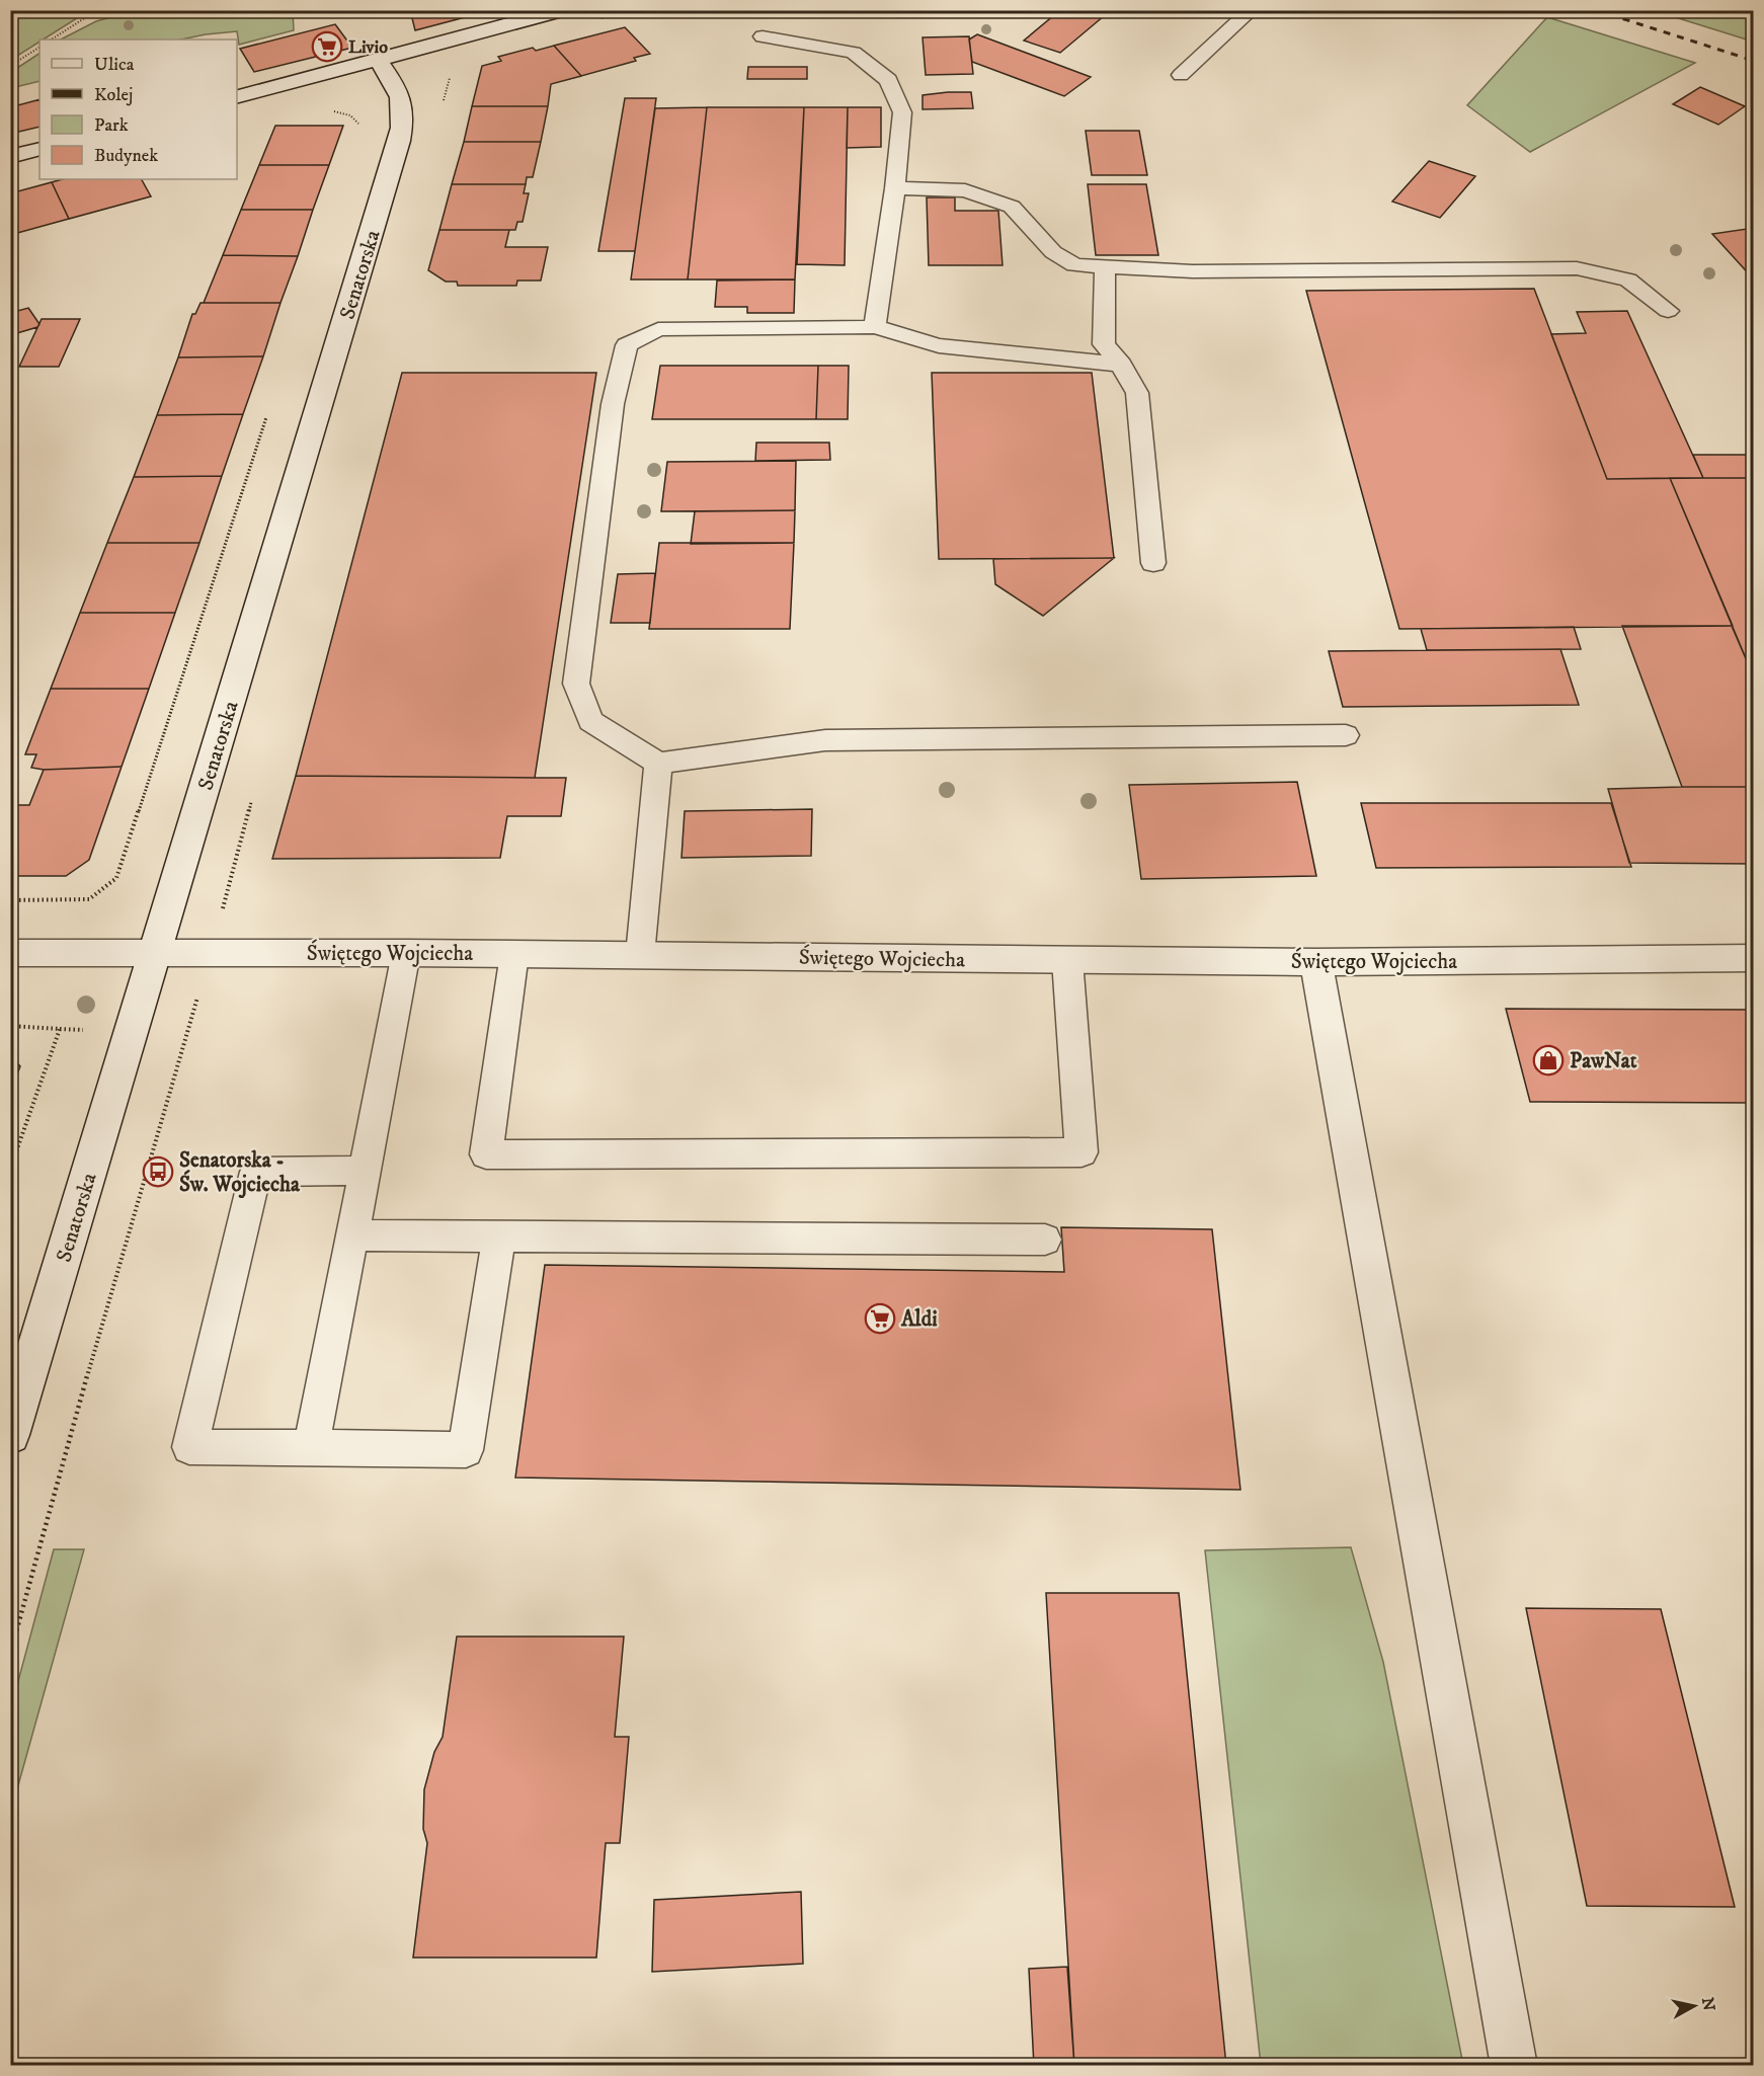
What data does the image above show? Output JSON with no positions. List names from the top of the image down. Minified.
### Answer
{"streets":{"street":["Senatorska","Świętego Wojciecha"]},"crossings":[["Senatorska","Świętego Wojciecha"]],"places":{"supermarket":["Livio","Aldi"],"shop":["PawNat"],"bus stop":["Senatorska - Św. Wojciecha"]},"legend":["Ulica","Kolej","Park","Budynek"],"north":"right"}
